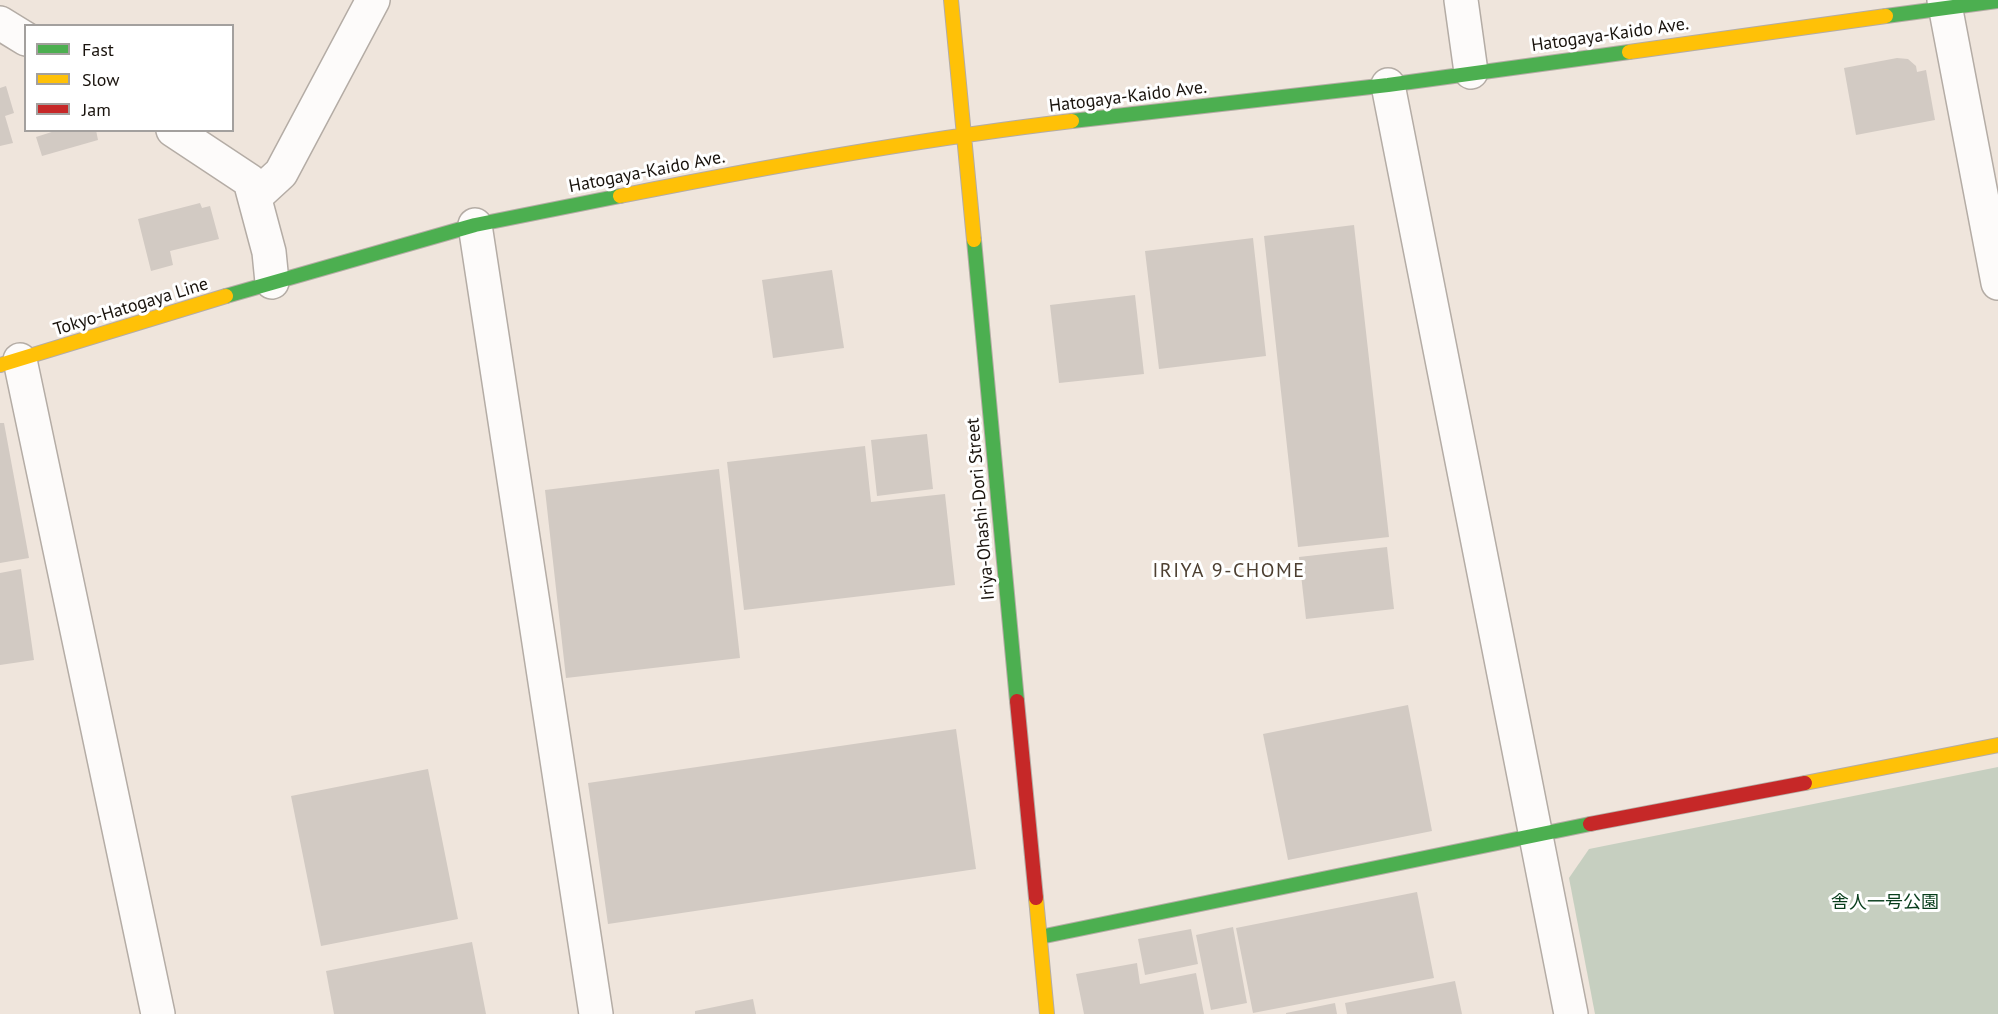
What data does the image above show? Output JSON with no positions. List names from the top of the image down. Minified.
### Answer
{"streets":{"main road":["Hatogaya-Kaido Ave.","Tokyo-Hatogaya Line","Iriya-Ohashi-Dori Street"]},"crossings":[["Hatogaya-Kaido Ave.","Tokyo-Hatogaya Line"],["Hatogaya-Kaido Ave.","Iriya-Ohashi-Dori Street"]],"districts":["IRIYA 9-CHOME"],"parks":["舎人一号公園"],"legend":["Fast","Slow","Jam"]}
